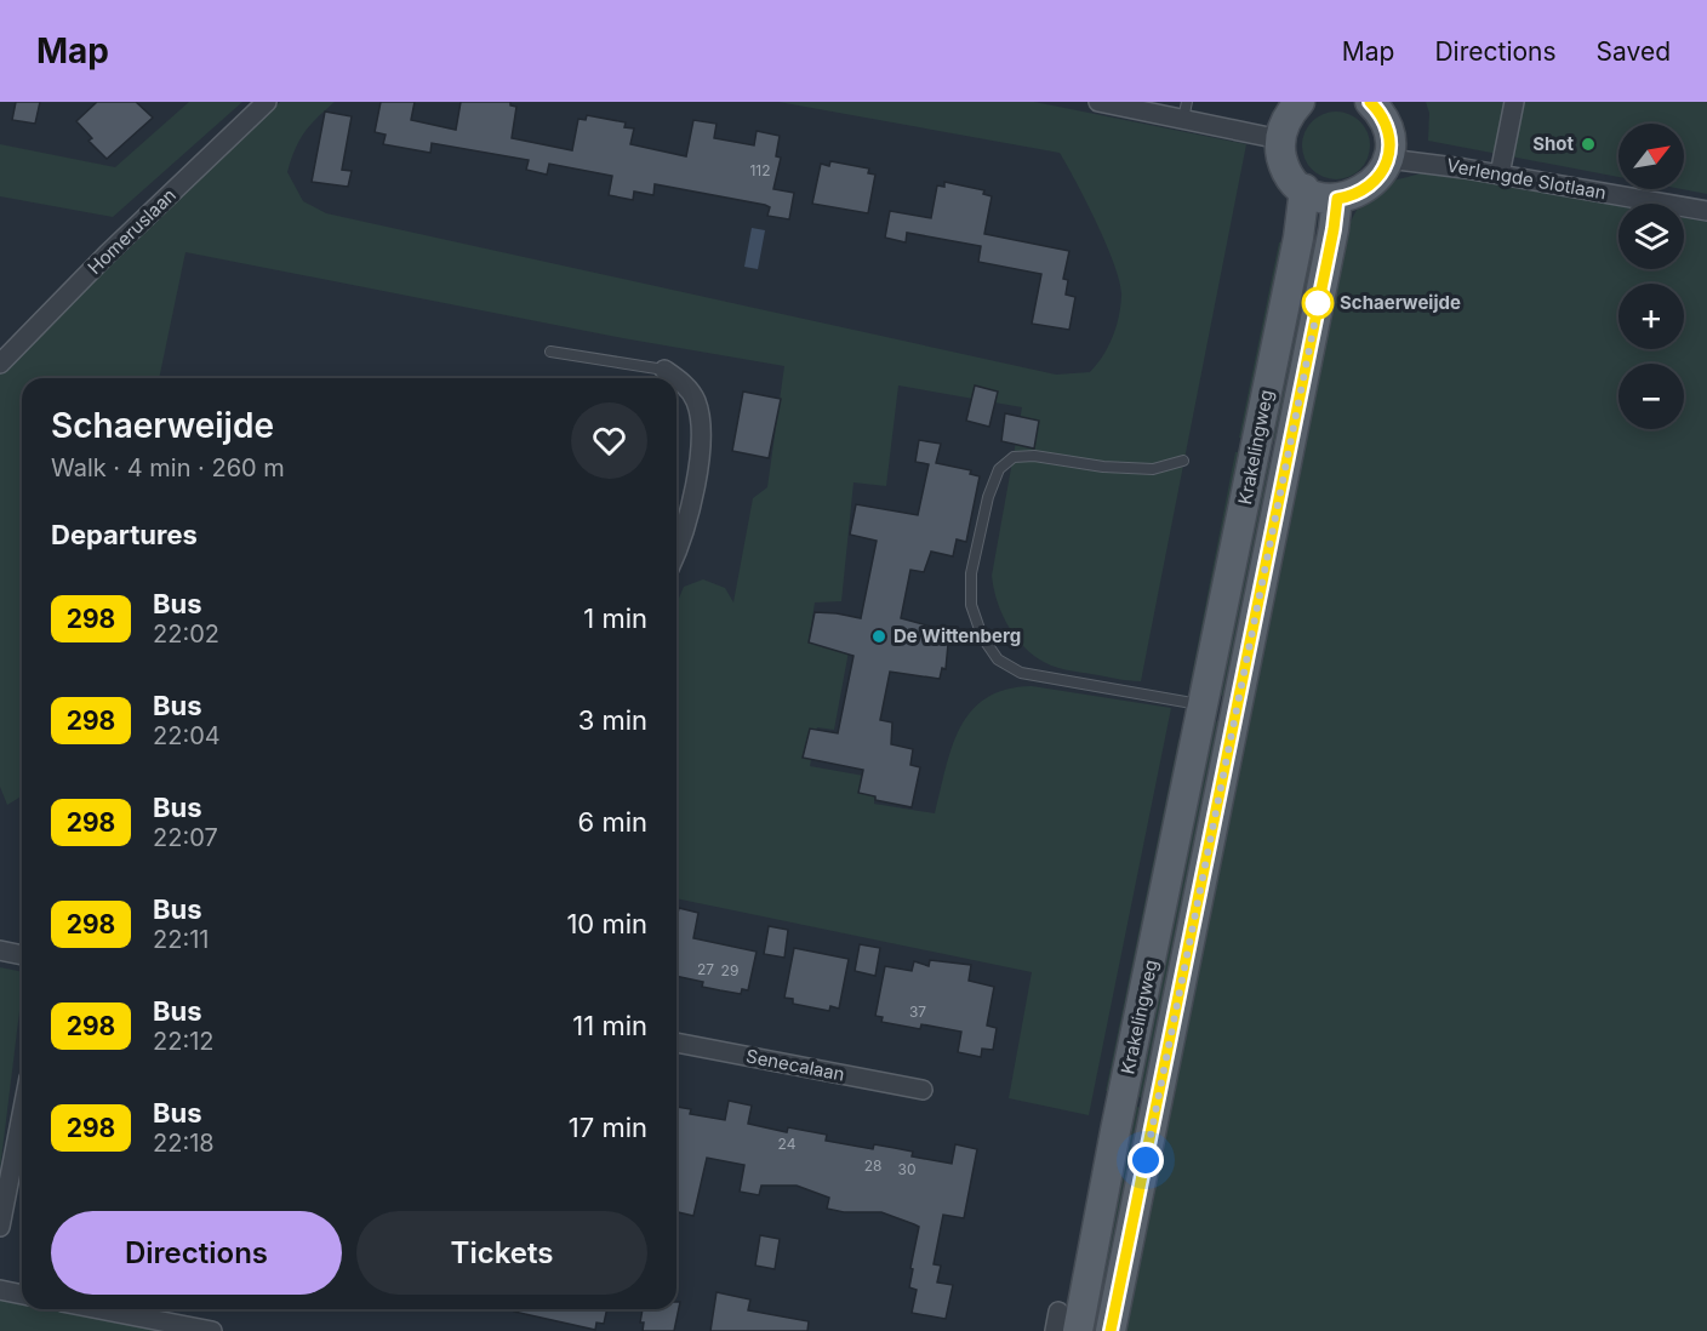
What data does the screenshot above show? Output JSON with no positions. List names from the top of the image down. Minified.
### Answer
{"streets":{"main road":["Krakelingweg"],"street":["Verlengde Slotlaan","Homeruslaan","Senecalaan"]},"places":["Shot","Schaerweijde","De Wittenberg"],"lines":["bus line 298"],"house_numbers":["112","27","29","37","24","28","30"],"north":"top right","page":{"header":"Map","nav":["Map","Directions","Saved"],"map_buttons":["+","−"],"heading":[["Schaerweijde","Walk · 4 min · 260 m"],"Departures"],"list":[{"mark":"298","name":"Bus","note":"22:02","value":"1 min"},{"mark":"298","name":"Bus","note":"22:04","value":"3 min"},{"mark":"298","name":"Bus","note":"22:07","value":"6 min"},{"mark":"298","name":"Bus","note":"22:11","value":"10 min"},{"mark":"298","name":"Bus","note":"22:12","value":"11 min"},{"mark":"298","name":"Bus","note":"22:18","value":"17 min"}],"buttons":["Directions","Tickets"]}}
